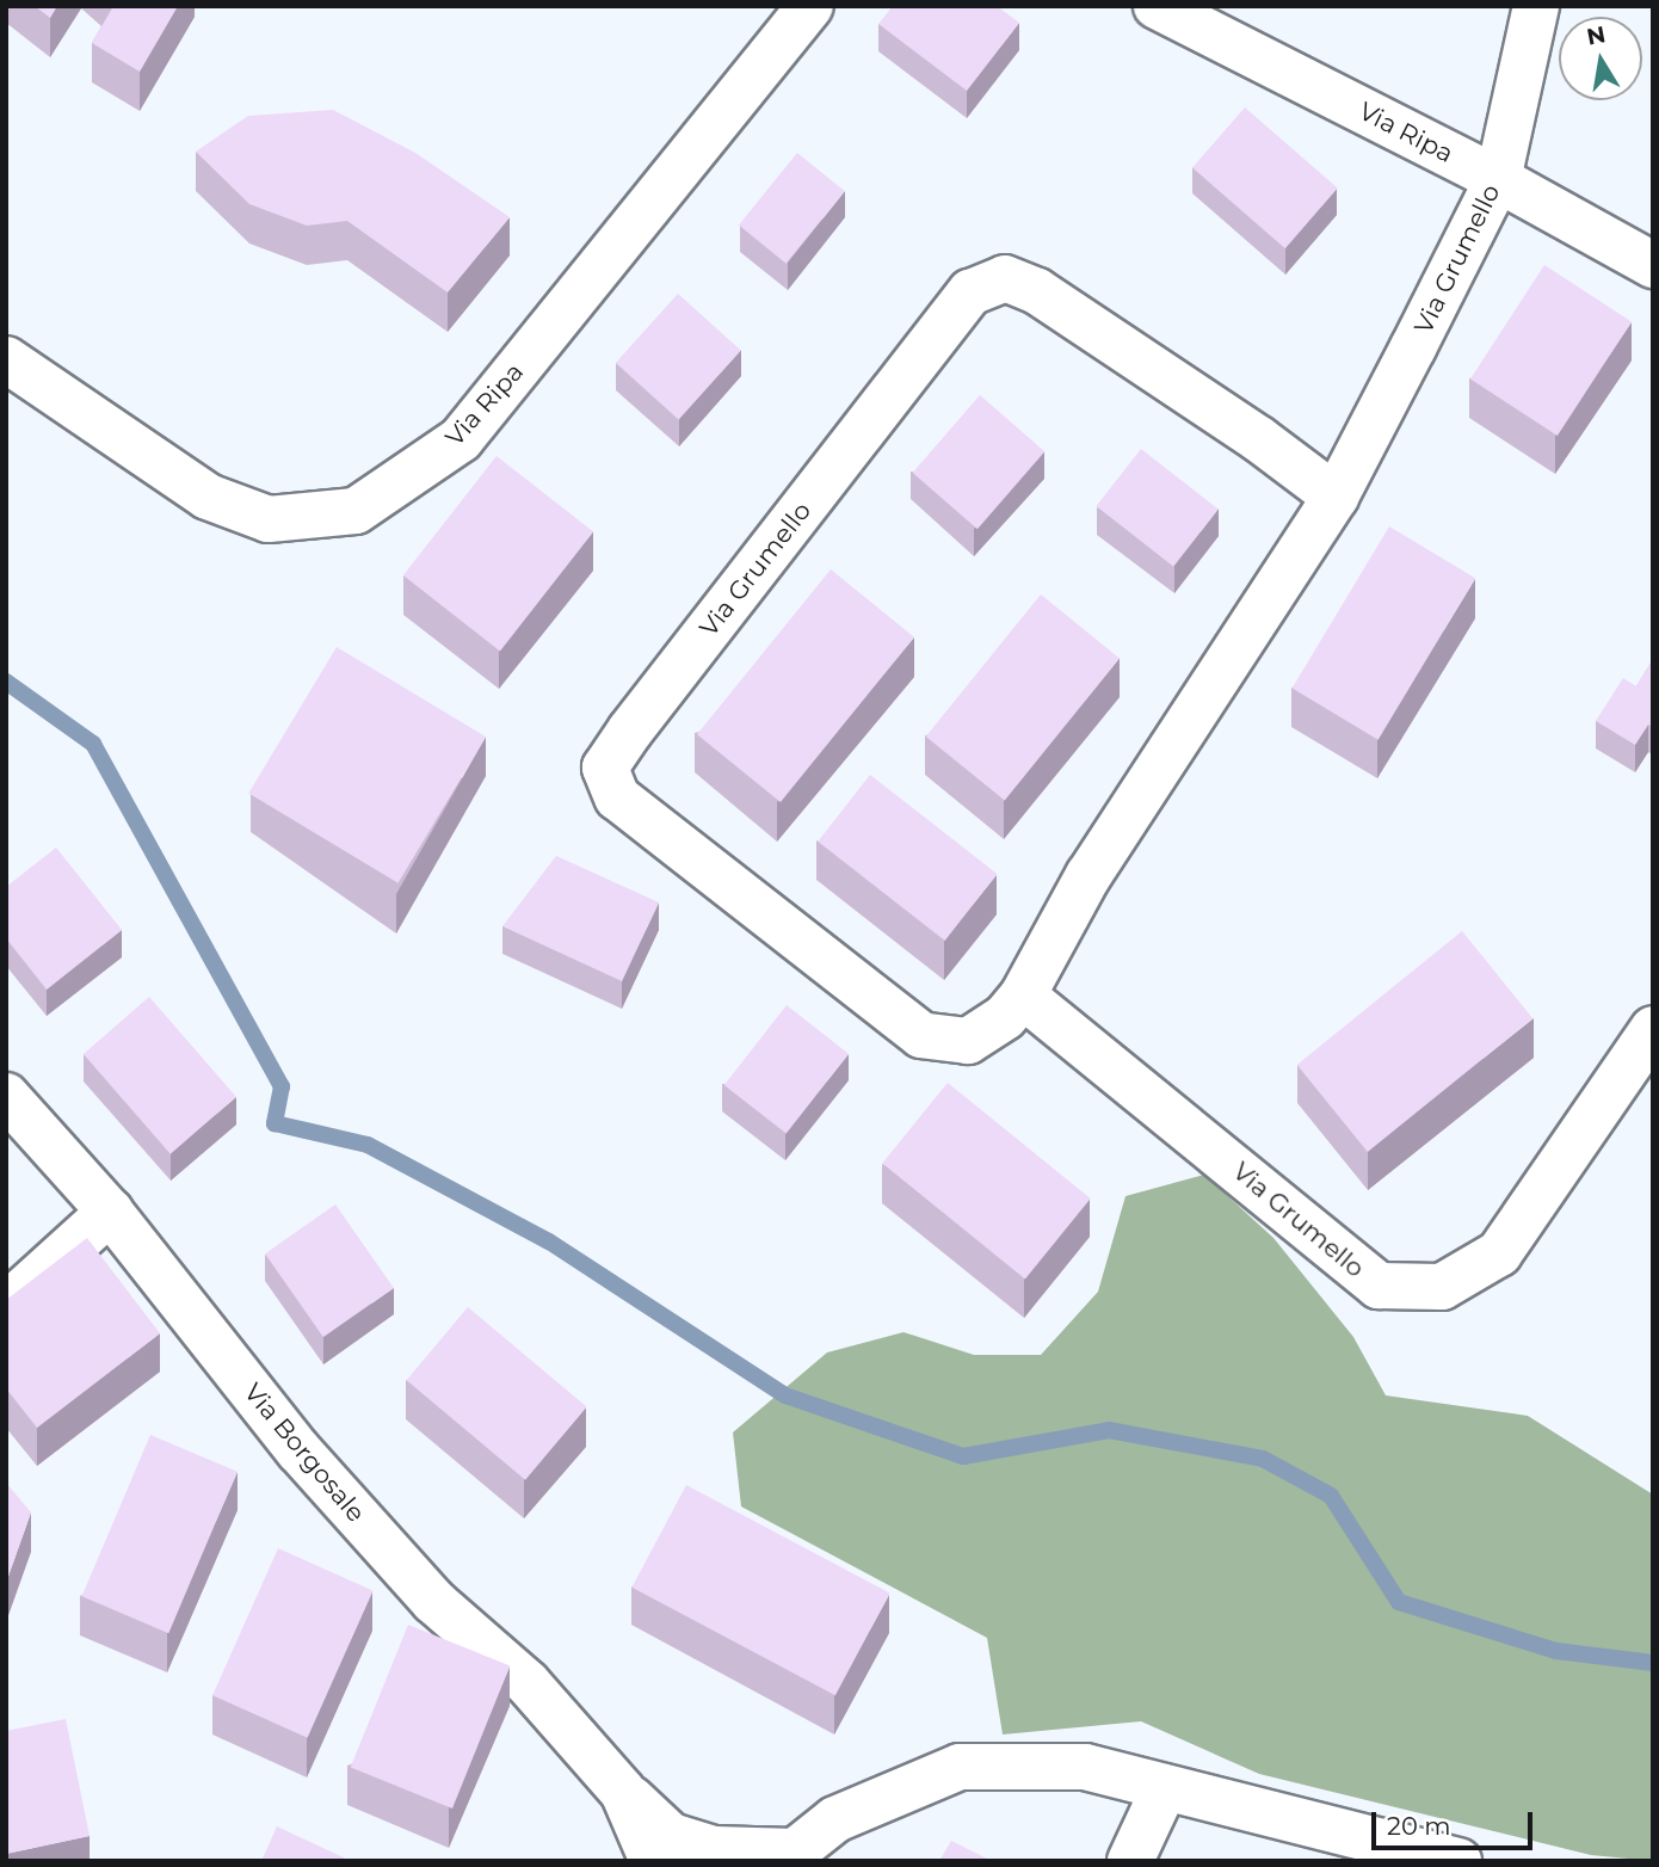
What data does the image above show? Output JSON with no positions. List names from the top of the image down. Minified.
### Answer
{"streets":{"street":["Via Ripa","Via Grumello","Via Borgosale"]},"crossings":[["Via Ripa","Via Grumello"]],"scale_bar":"20 m","north":"top"}
